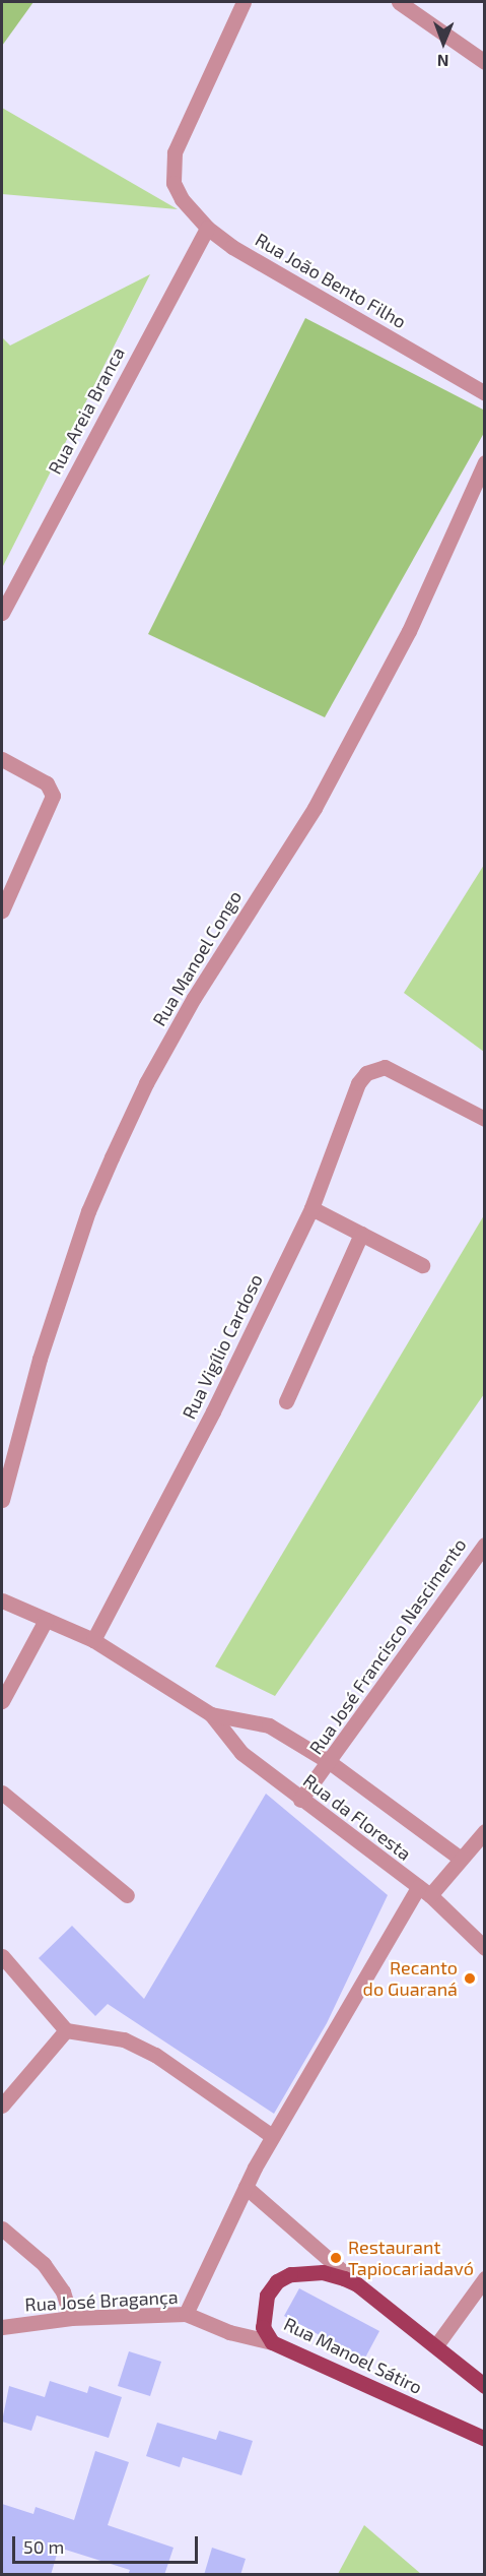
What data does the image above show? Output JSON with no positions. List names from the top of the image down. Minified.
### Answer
{"streets":{"main road":["Rua Manoel Sátiro"],"street":["Rua João Bento Filho","Rua Areia Branca","Rua Manoel Congo","Rua Vigílio Cardoso","Rua José Francisco Nascimento","Rua da Floresta","Rua José Bragança"]},"crossings":[["Rua João Bento Filho","Rua Areia Branca"],["Rua Vigílio Cardoso","Rua da Floresta"],["Rua José Francisco Nascimento","Rua da Floresta"],["Rua José Bragança","Rua Manoel Sátiro"]],"places":["Recanto do Guaraná","Restaurant Tapiocariadavó"],"scale_bar":"50 m","north":"bottom"}
